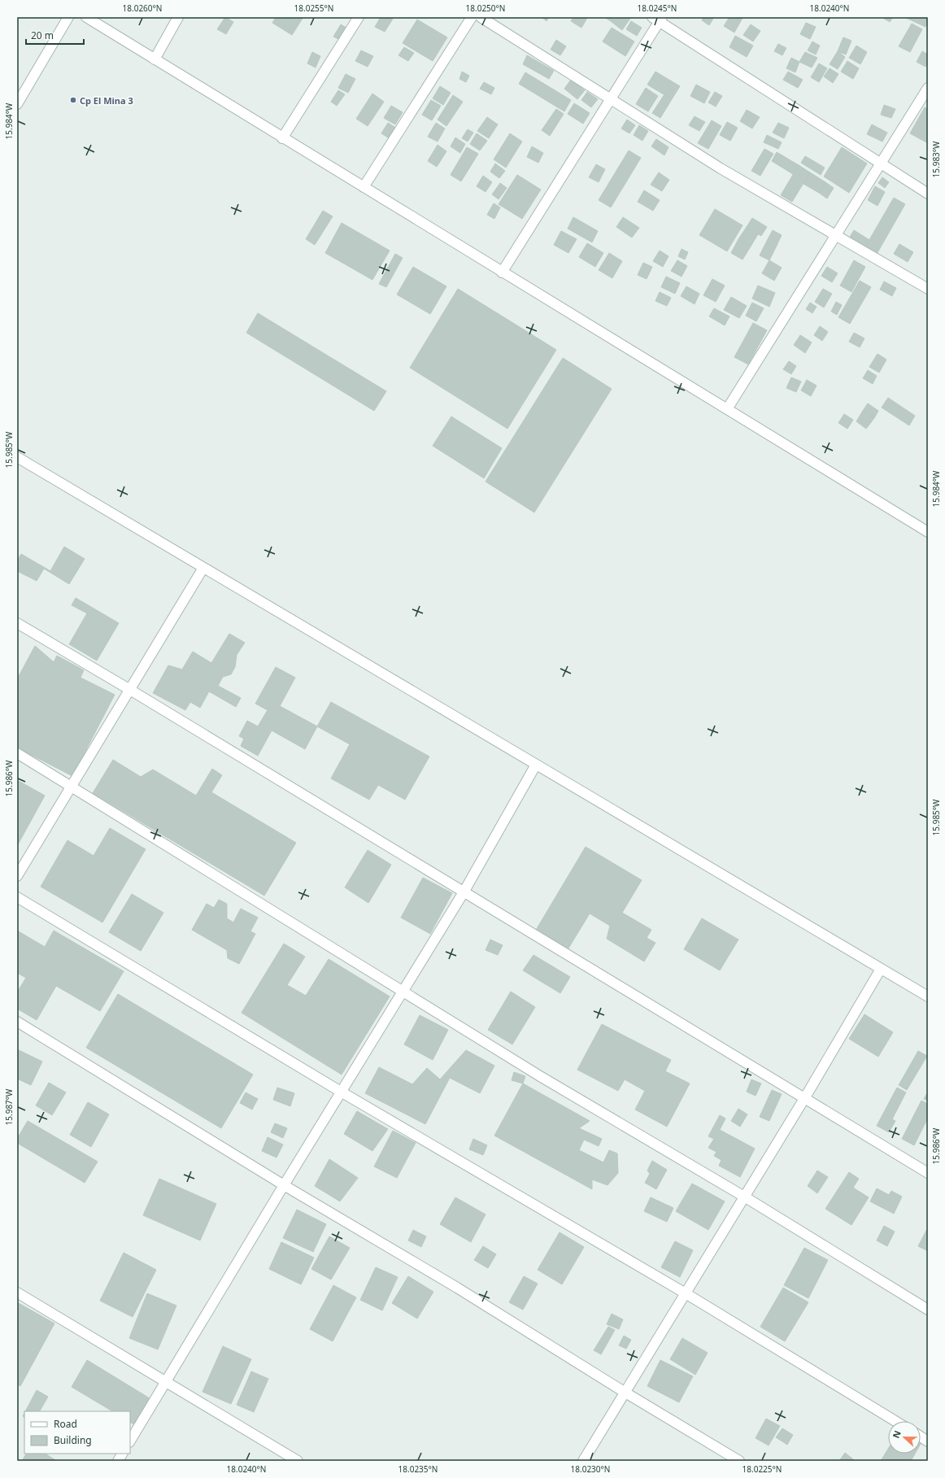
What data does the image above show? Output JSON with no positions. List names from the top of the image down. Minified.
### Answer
{"places":["Cp El Mina 3"],"legend":["Road","Building"],"scale_bar":"20 m","north":"left","coordinates":["18.0260°N","18.0255°N","18.0250°N","18.0245°N","18.0240°N","15.984°W","15.983°W","15.985°W","15.986°W","15.987°W","18.0235°N","18.0230°N","18.0225°N"]}
